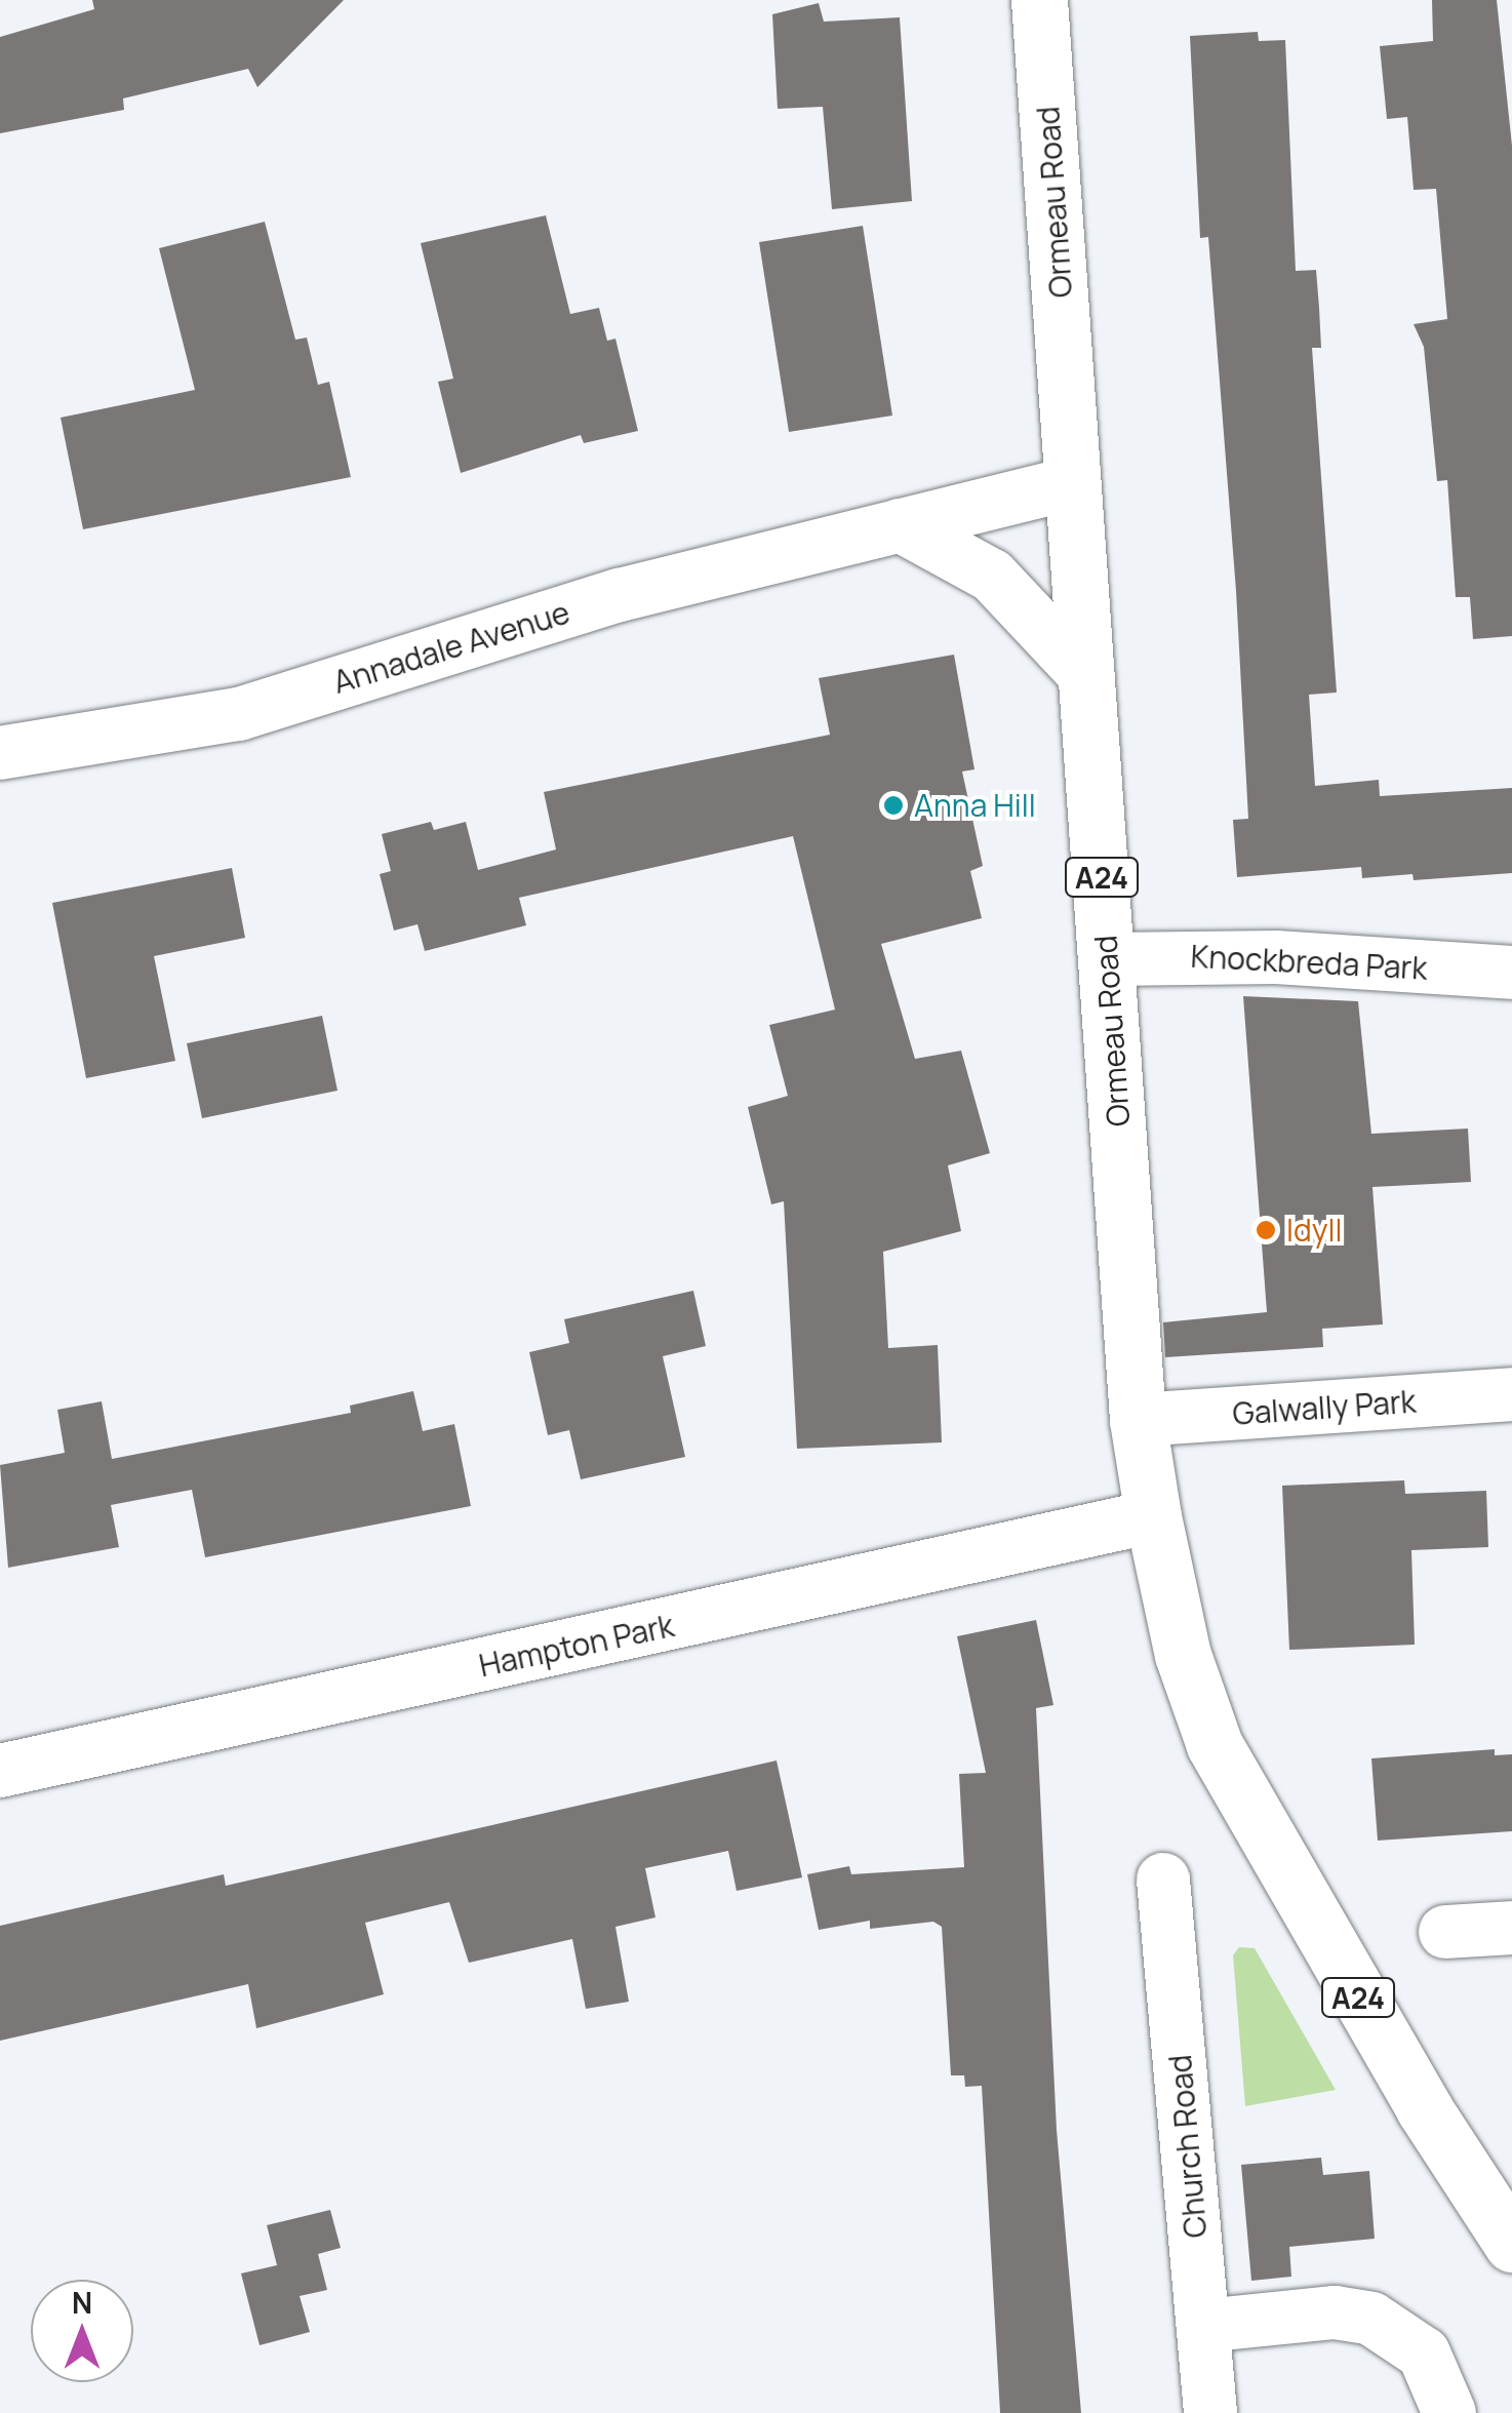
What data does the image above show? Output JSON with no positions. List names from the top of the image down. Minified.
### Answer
{"streets":{"main road":["Ormeau Road","A24"],"street":["Annadale Avenue","Knockbreda Park","Galwally Park","Hampton Park","Church Road"]},"crossings":[["Ormeau Road","Annadale Avenue"],["Ormeau Road","Knockbreda Park"],["Ormeau Road","Galwally Park"],["Ormeau Road","Hampton Park"]],"places":["Anna Hill","Idyll"],"north":"top"}
